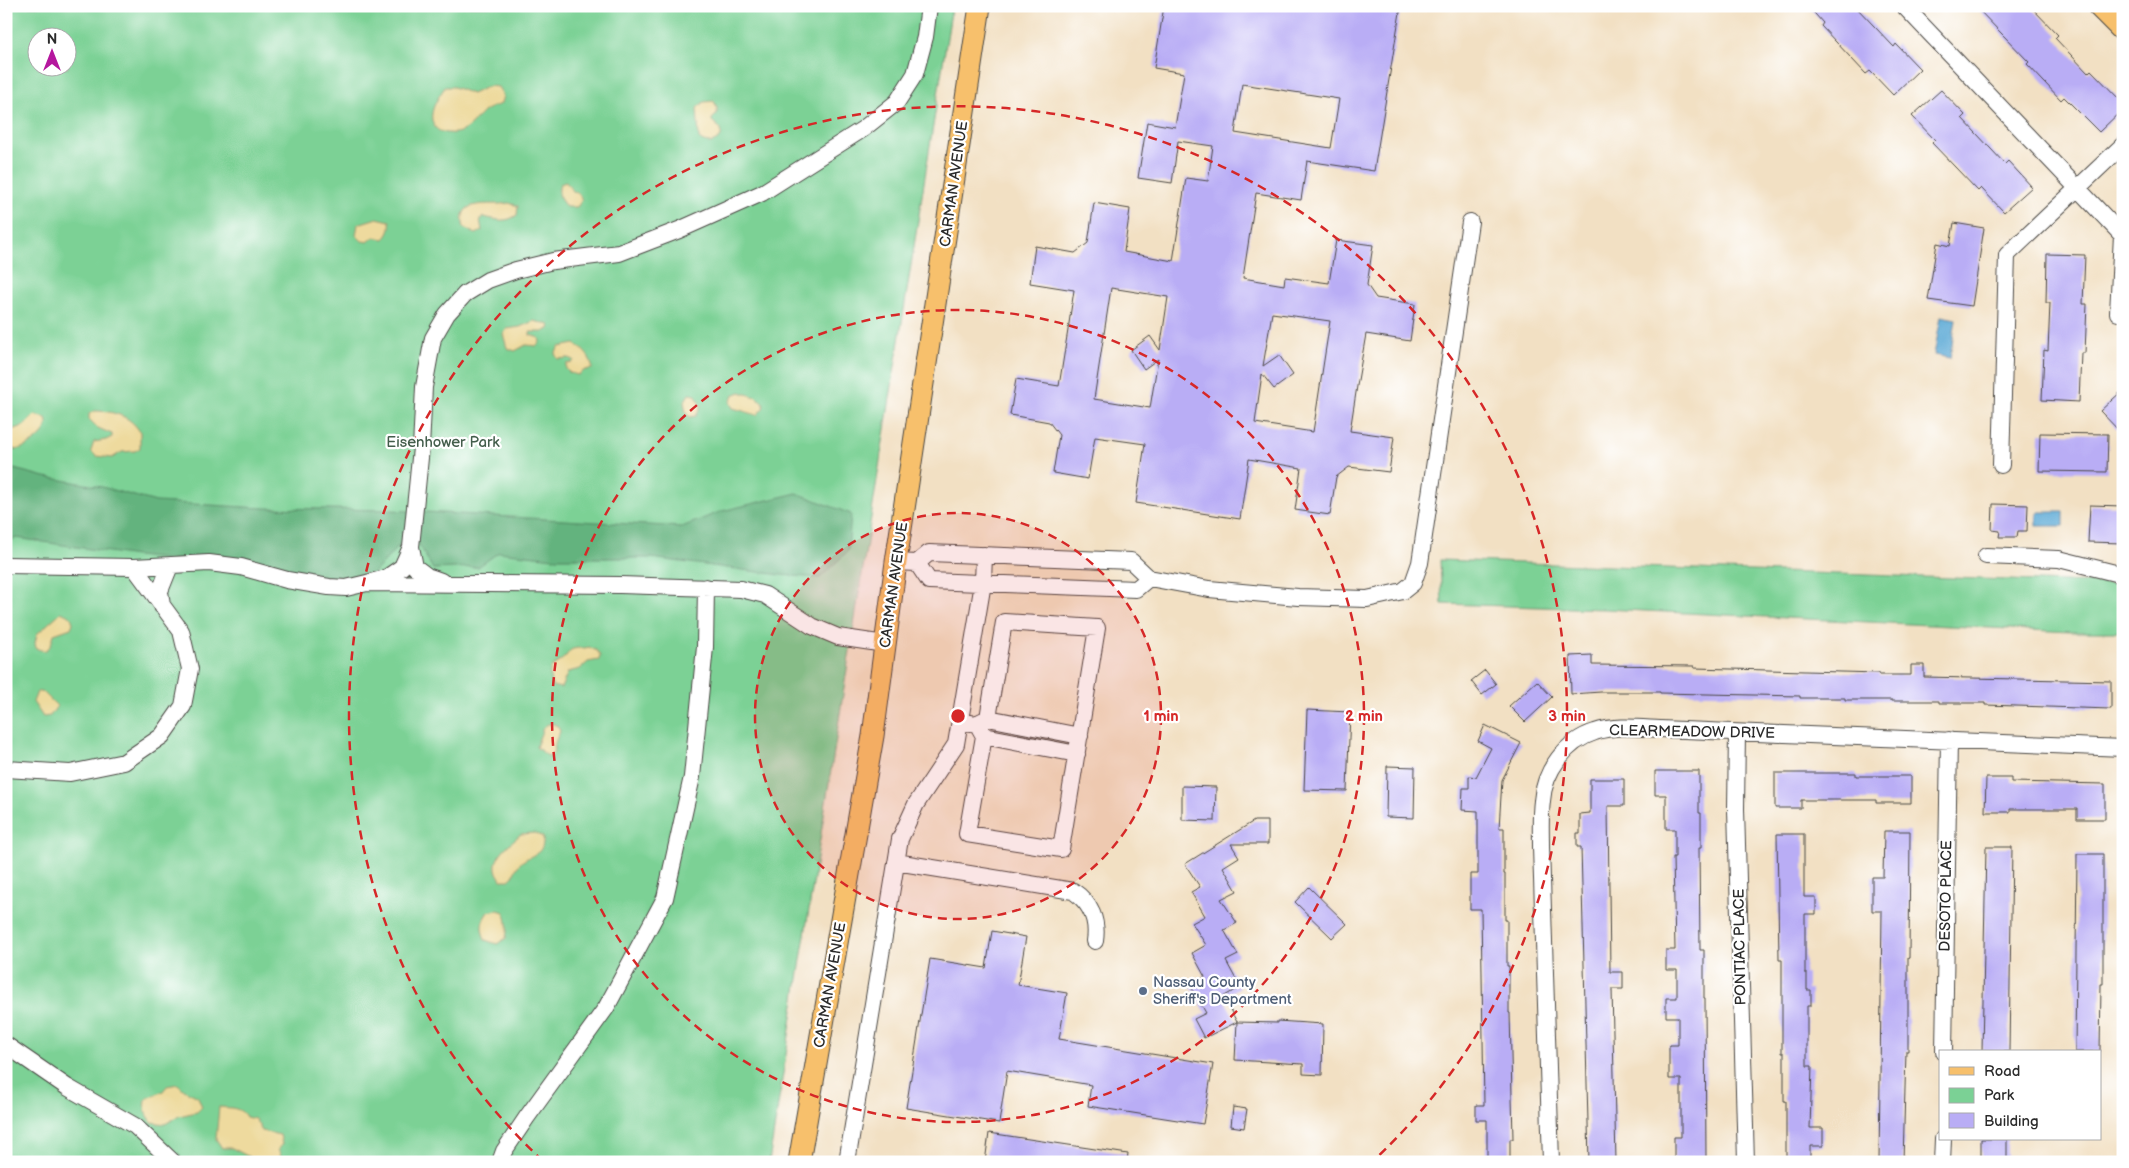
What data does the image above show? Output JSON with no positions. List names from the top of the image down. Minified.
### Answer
{"streets":{"main road":["CARMAN AVENUE"],"street":["CLEARMEADOW DRIVE","DESOTO PLACE","PONTIAC PLACE"]},"crossings":[["CLEARMEADOW DRIVE","DESOTO PLACE"],["CLEARMEADOW DRIVE","PONTIAC PLACE"]],"parks":["Eisenhower Park"],"places":["Nassau County Sheriff's Department"],"legend":["Road","Park","Building"],"north":"top","rings":["1 min","2 min","3 min"]}
